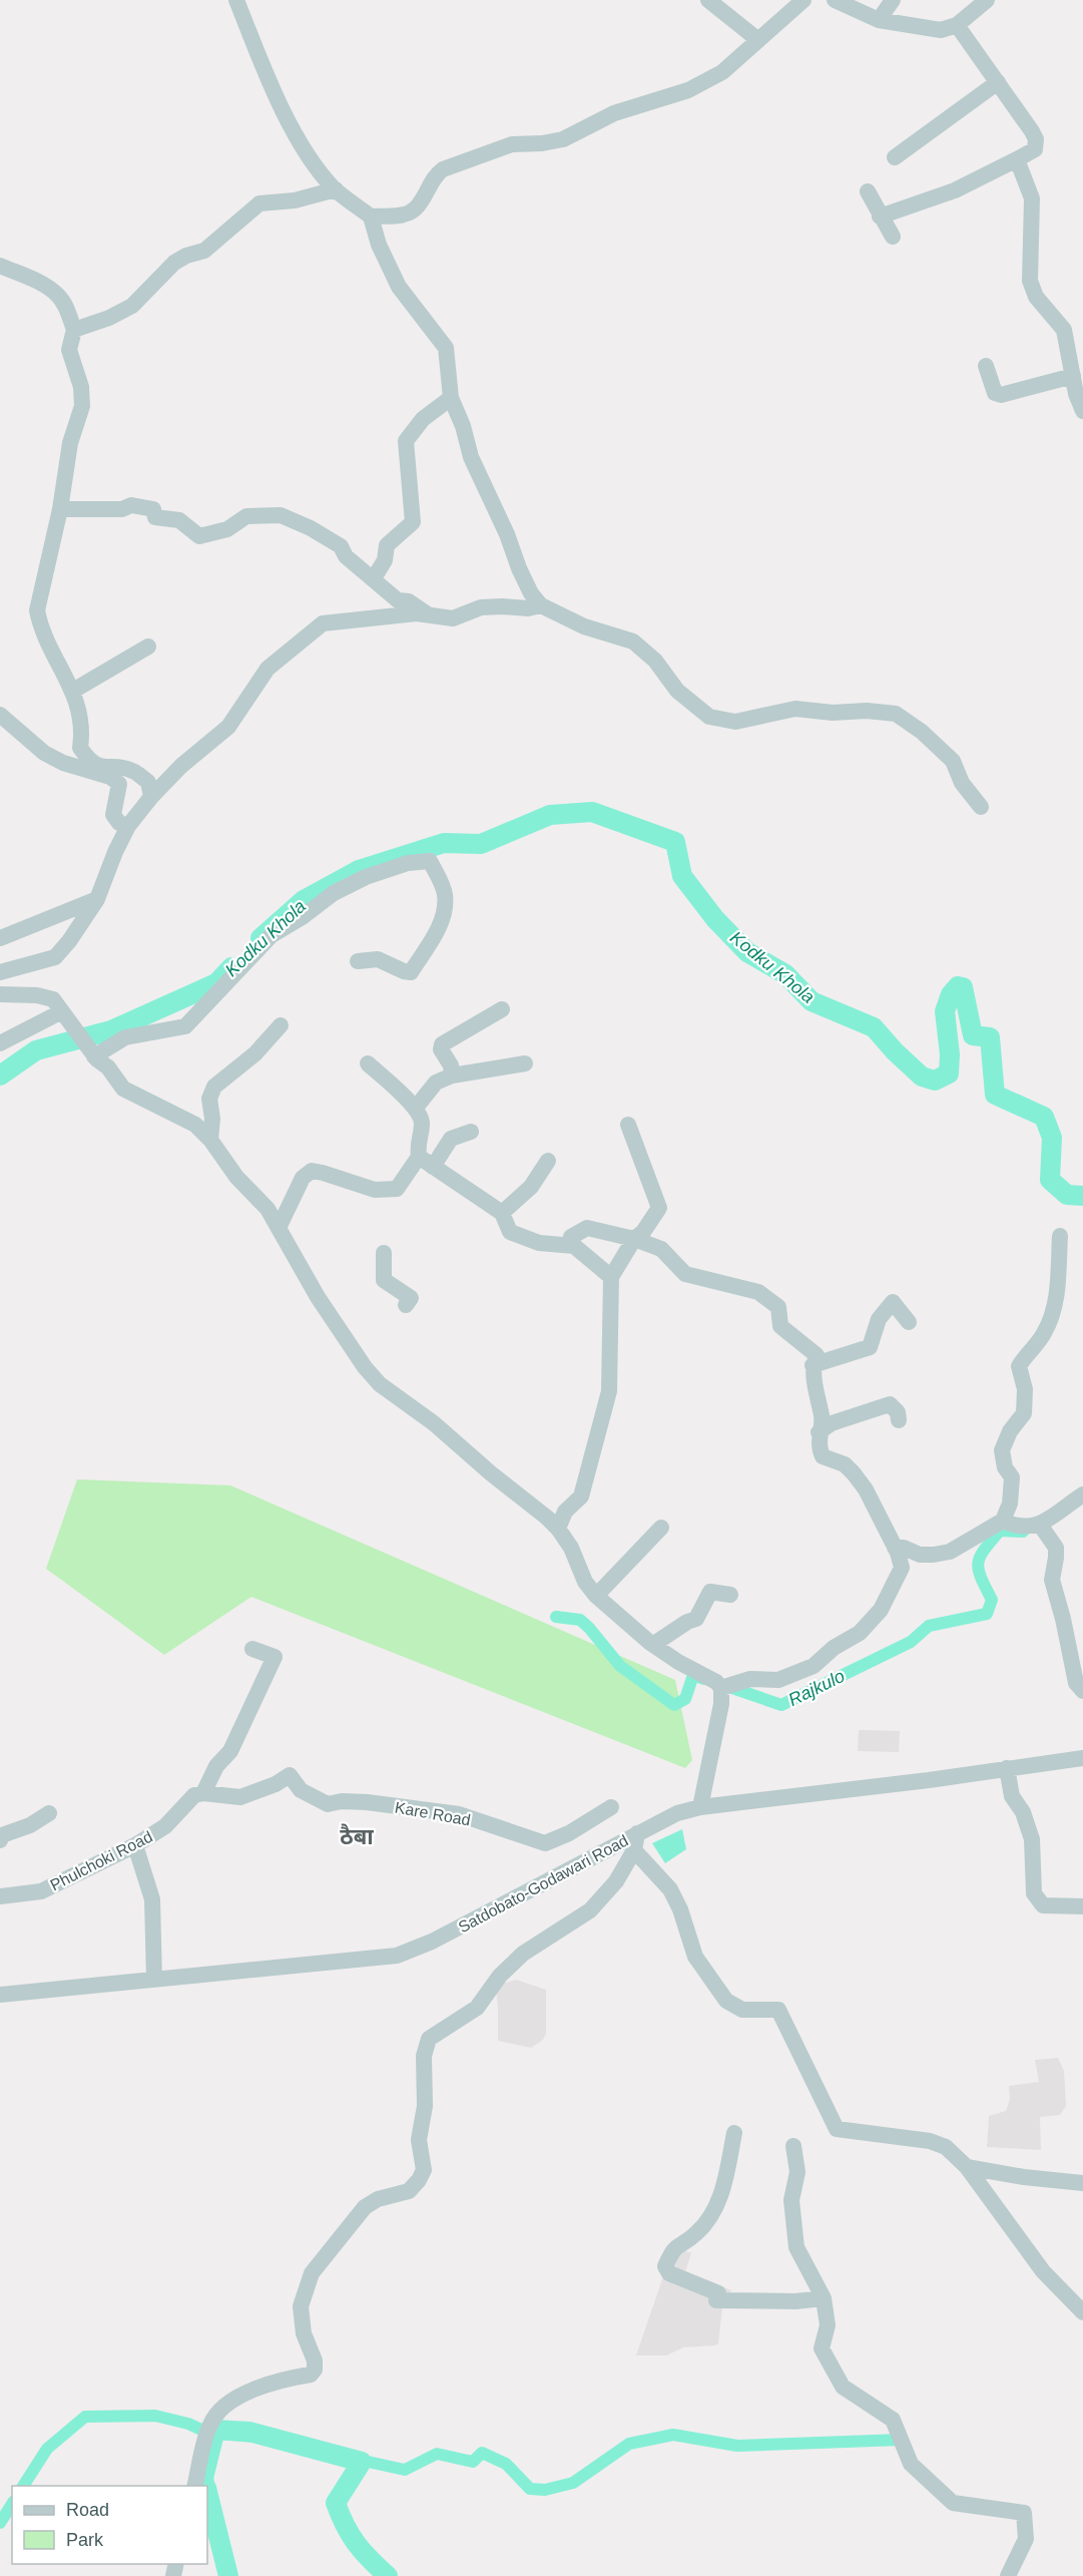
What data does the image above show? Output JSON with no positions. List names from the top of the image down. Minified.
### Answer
{"streets":{"street":["Kare Road","Phulchoki Road","Satdobato-Godawari Road"]},"crossings":[["Kare Road","Phulchoki Road"]],"districts":["ठैबा"],"water":["Kodku Khola","Rajkulo"],"legend":["Road","Park"]}
